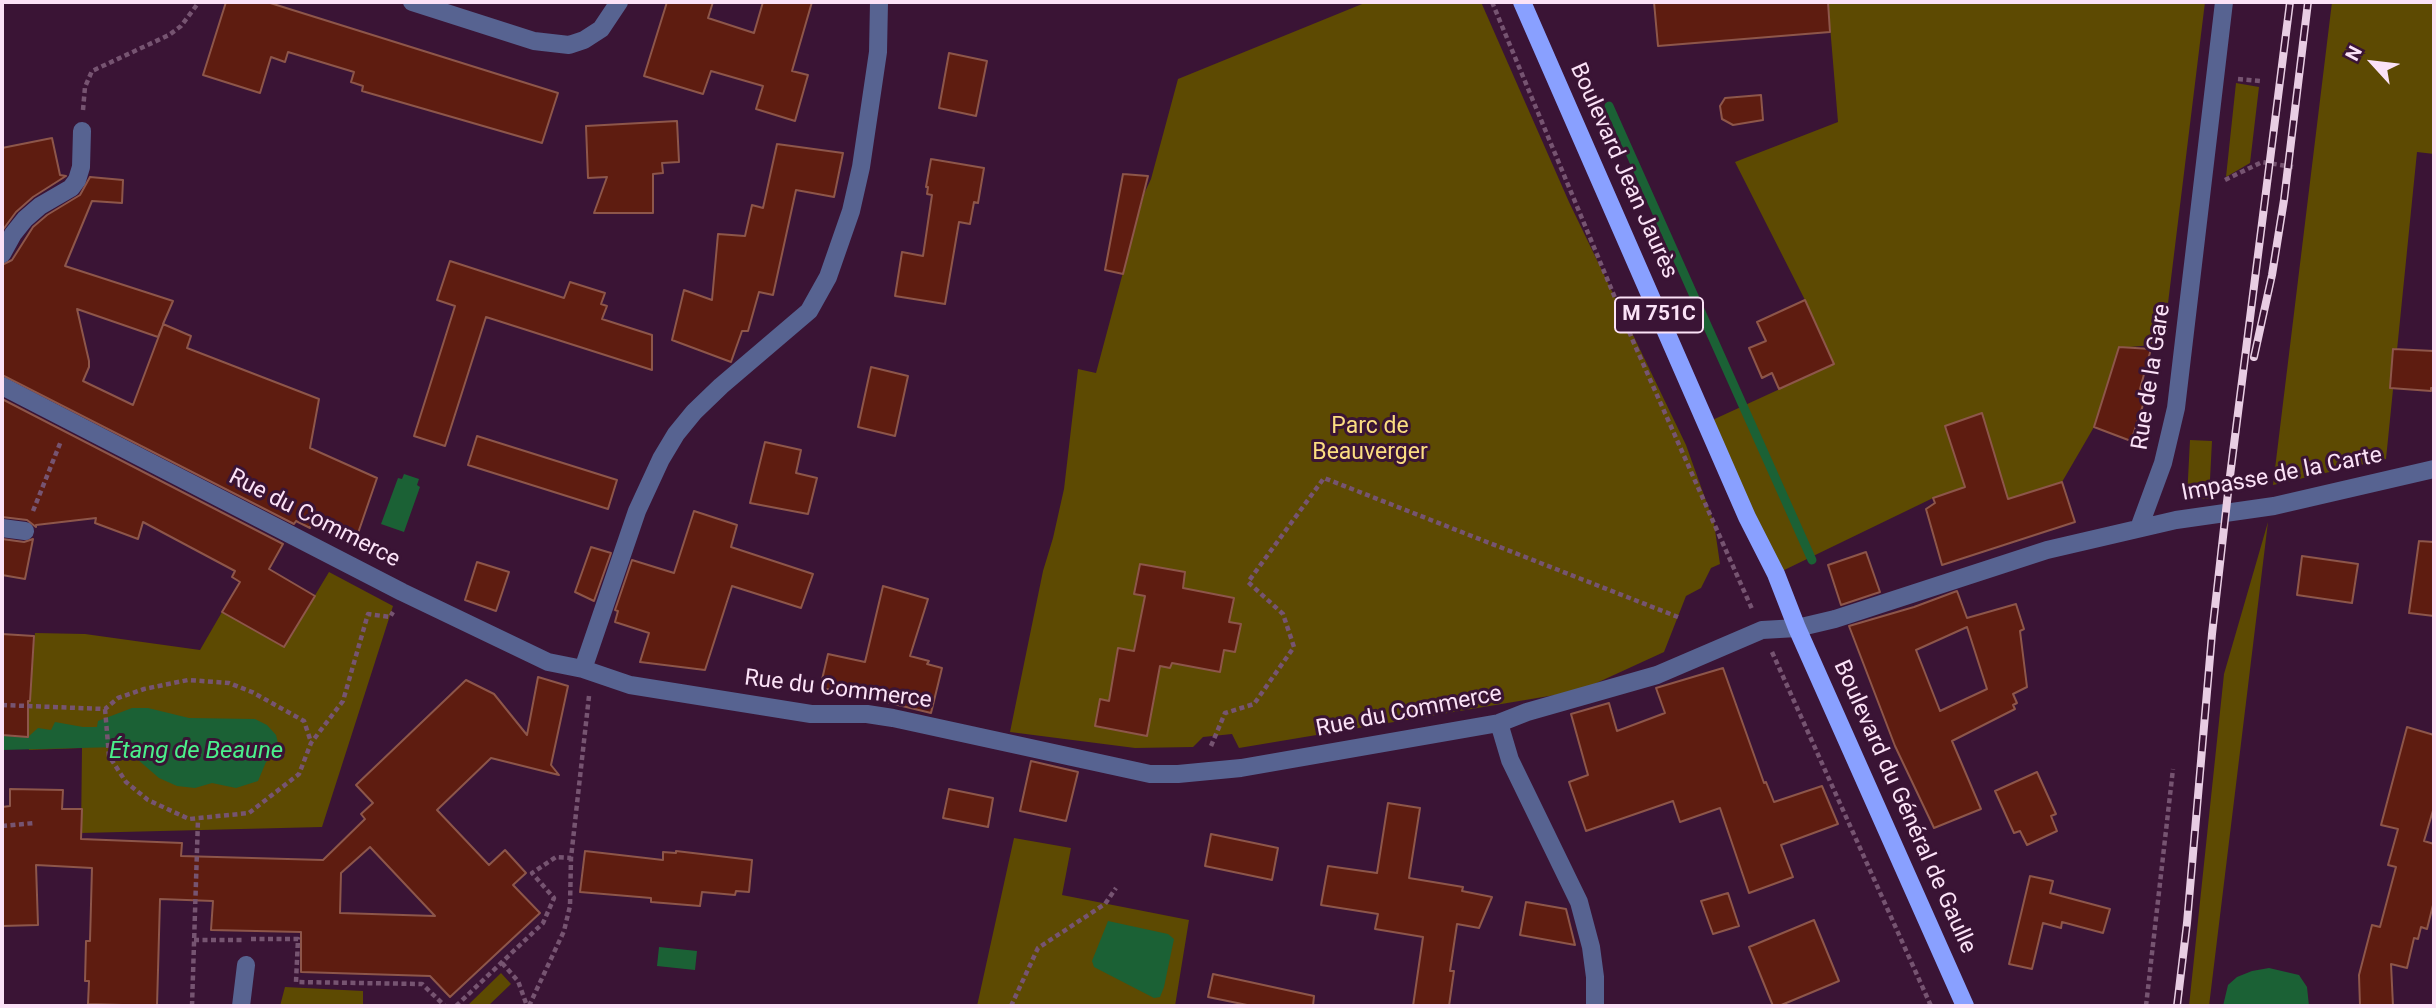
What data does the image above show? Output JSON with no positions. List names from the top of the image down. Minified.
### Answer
{"streets":{"main road":["Boulevard Jean Jaurès","M 751C","Boulevard du Général de Gaulle"],"street":["Rue de la Gare","Impasse de la Carte","Rue du Commerce"]},"crossings":[["Boulevard Jean Jaurès","Rue du Commerce"],["Boulevard Jean Jaurès","Boulevard du Général de Gaulle"],["M 751C","Rue du Commerce"],["Rue de la Gare","Impasse de la Carte"],["Rue du Commerce","Boulevard du Général de Gaulle"]],"water":["Étang de Beaune"],"parks":["Parc de Beauverger"],"north":"top left"}
